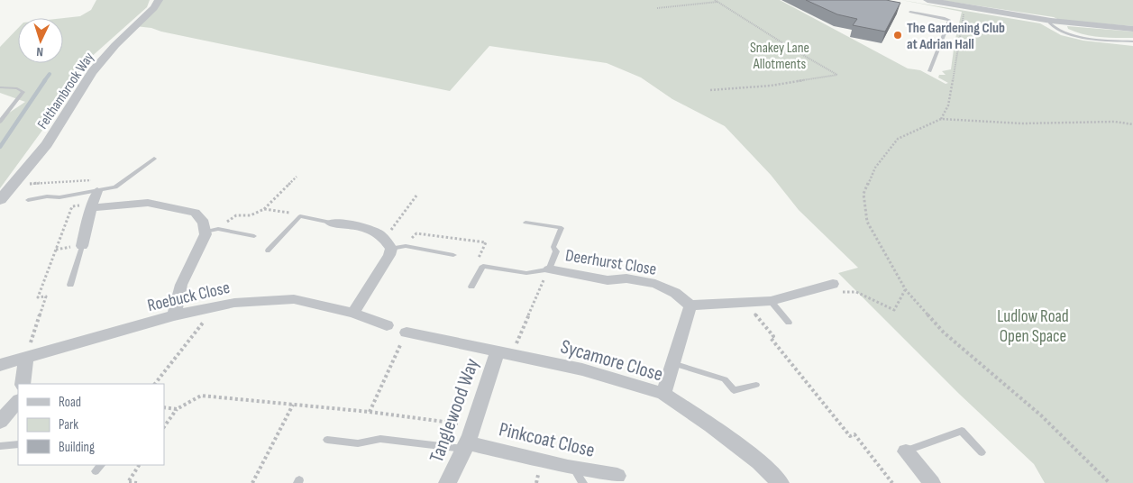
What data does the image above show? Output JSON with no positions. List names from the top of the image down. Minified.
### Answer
{"streets":{"street":["Felthambrook Way","Deerhurst Close","Roebuck Close","Sycamore Close","Tanglewood Way","Pinkcoat Close"]},"crossings":[["Sycamore Close","Tanglewood Way"],["Tanglewood Way","Pinkcoat Close"]],"parks":["Snakey Lane Allotments","Ludlow Road Open Space"],"places":["The Gardening Club at Adrian Hall"],"legend":["Road","Park","Building"],"north":"bottom"}
